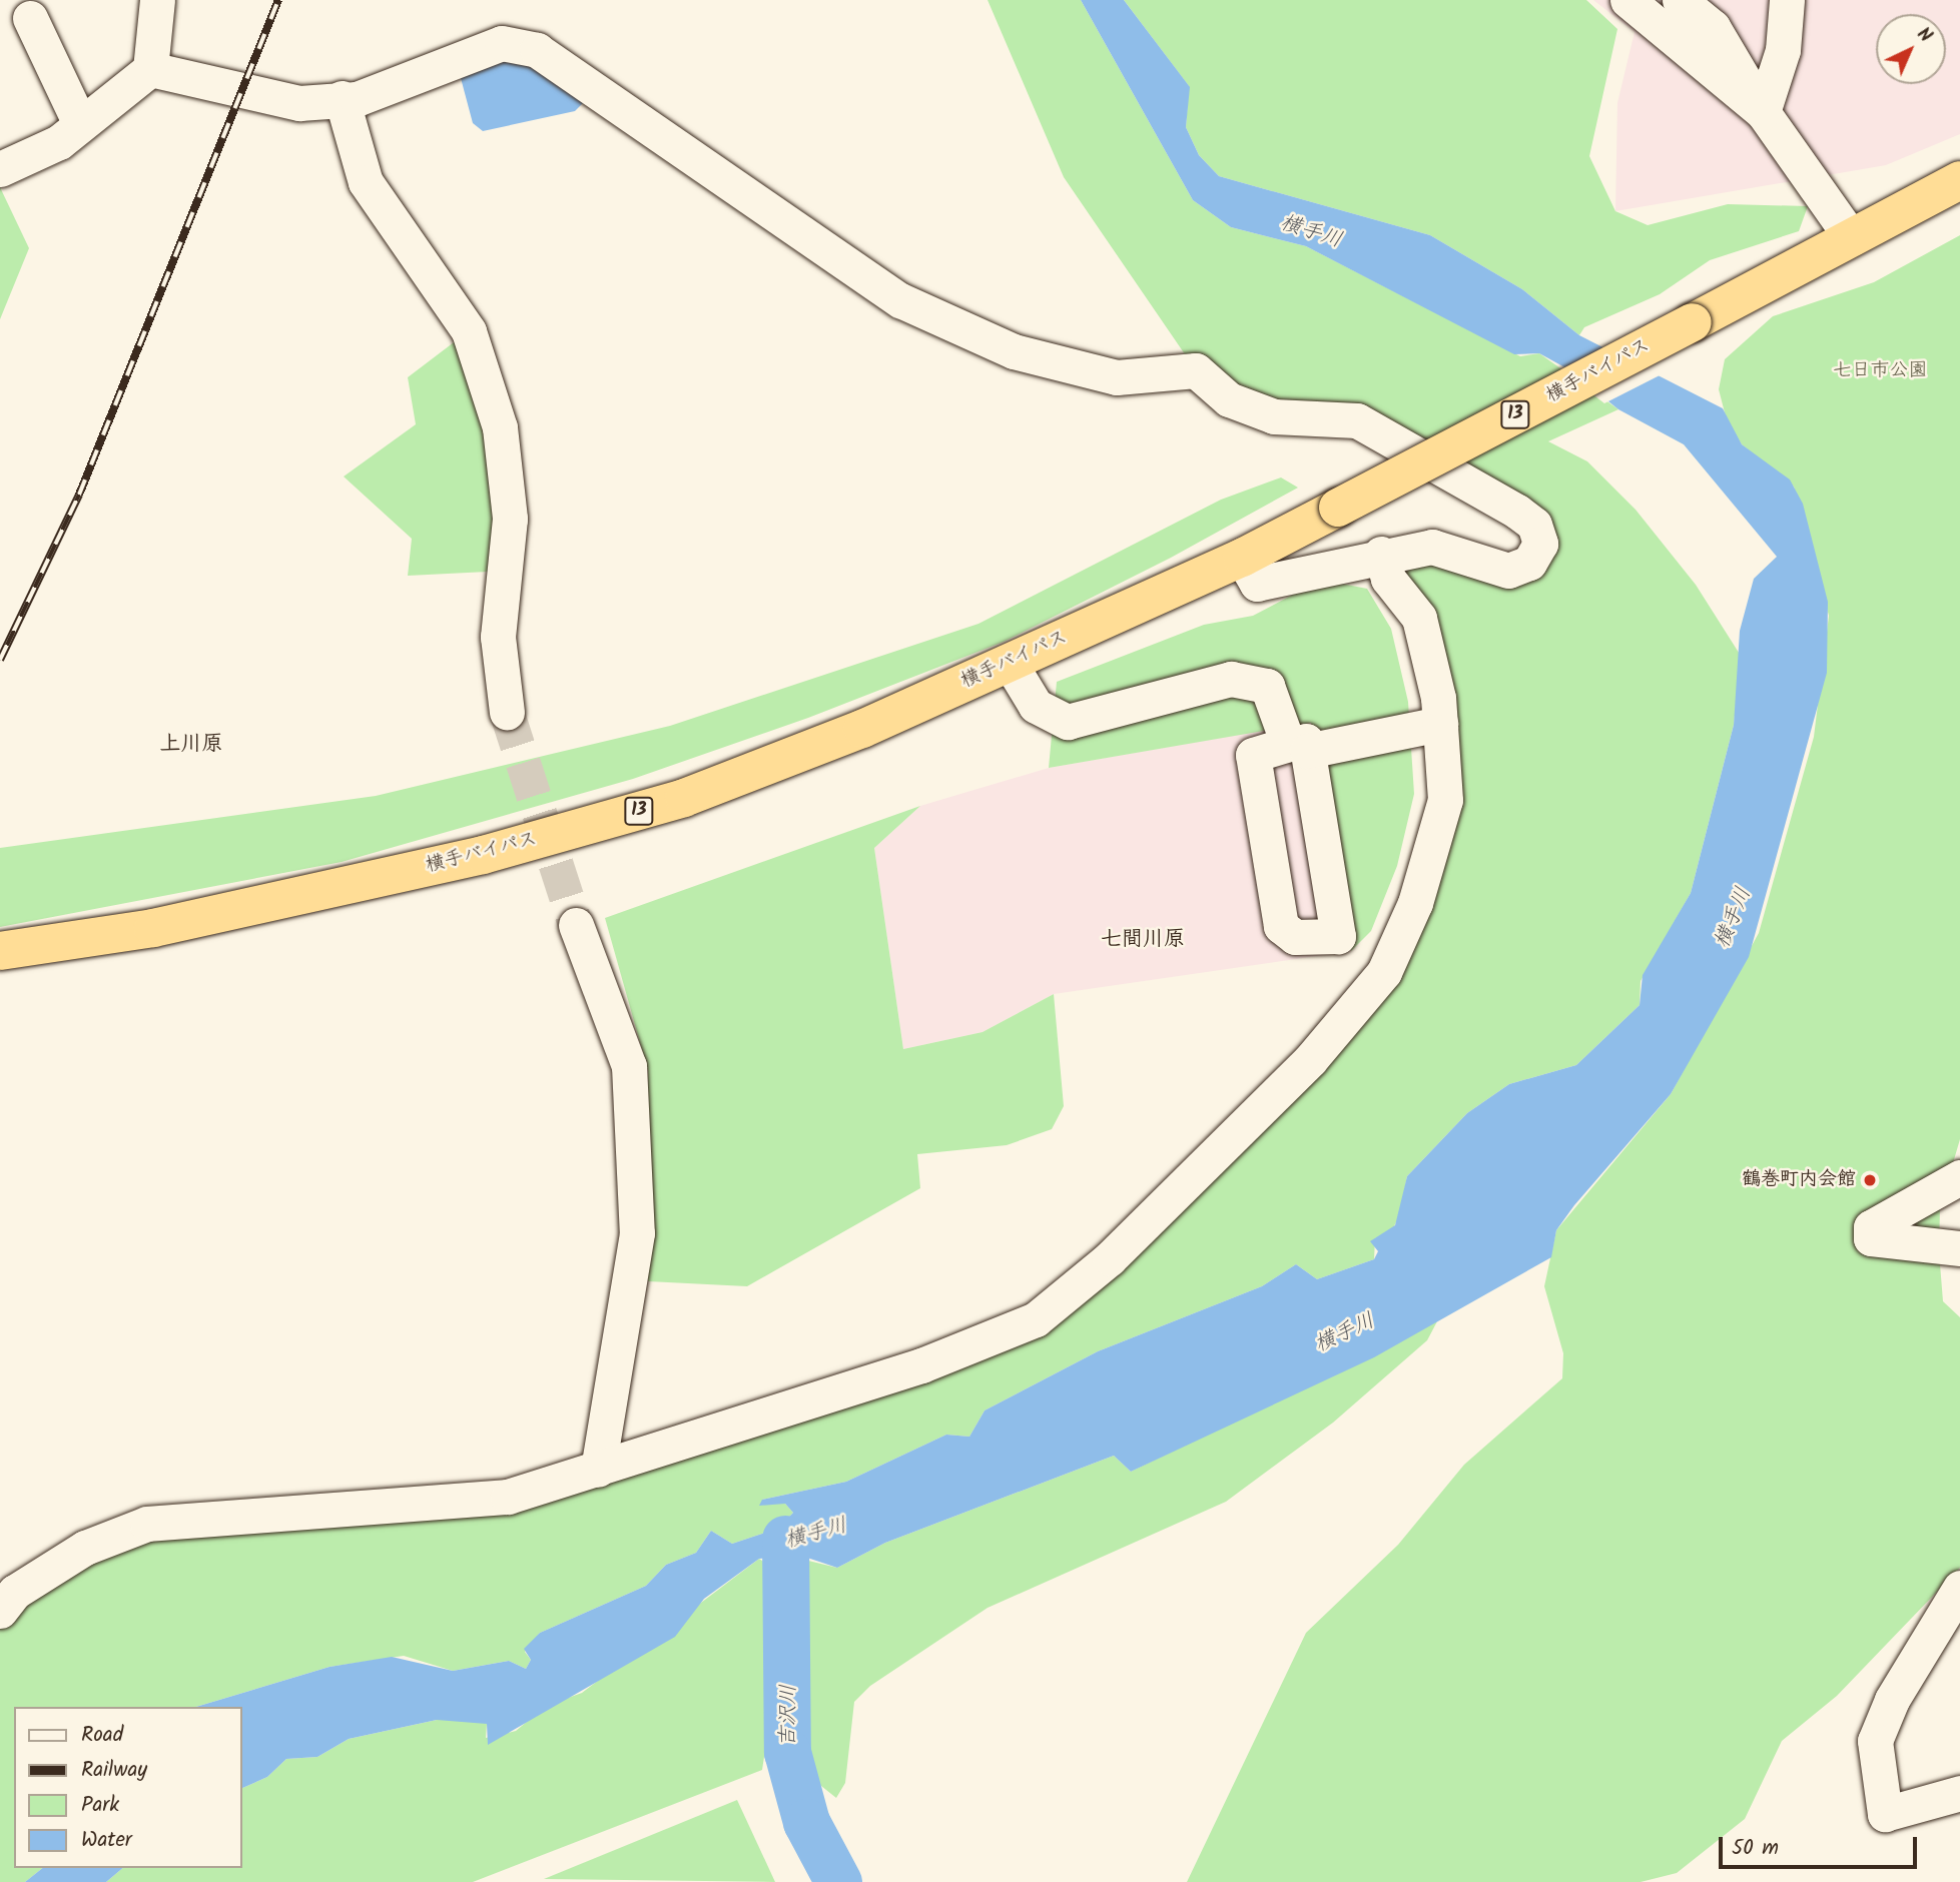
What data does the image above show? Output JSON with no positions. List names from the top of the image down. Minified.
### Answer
{"streets":{"highway":["横手バイパス","13"]},"districts":["上川原","七間川原"],"water":["横手川","吉沢川"],"parks":["七日市公園"],"places":["鶴巻町内会館"],"legend":["Road","Railway","Park","Water"],"scale_bar":"50 m","north":"top right"}
